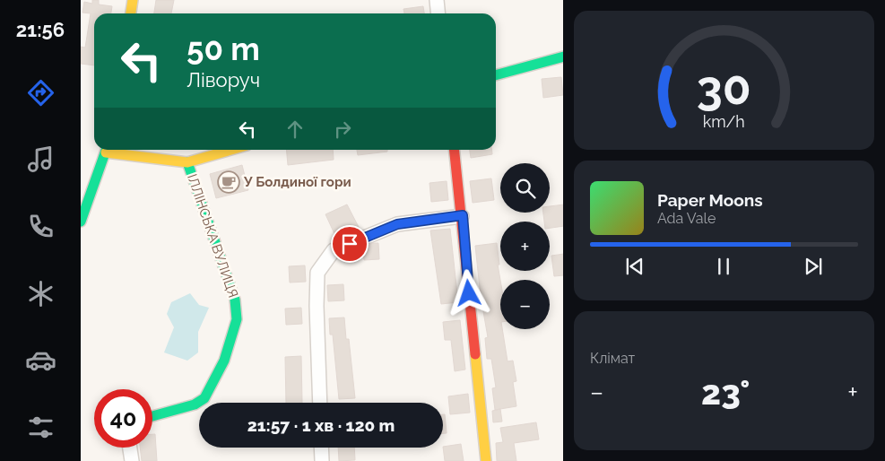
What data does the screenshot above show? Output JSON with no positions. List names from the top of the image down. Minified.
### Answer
{"streets":{"street":["ІЛЛІНСЬКА ВУЛИЦЯ"]},"places":{"cafe":["У Болдиної гори"]},"page":{"tabs":"21:56","turn":["50 m","Ліворуч"],"map_buttons":["+","−"],"song":["Paper Moons","Ada Vale"],"tile":"Клімат","heat":["−","23°","+"],"limit":"40","trip":"21:57 · 1 хв · 120 m","gauge":["30","km/h"]}}
